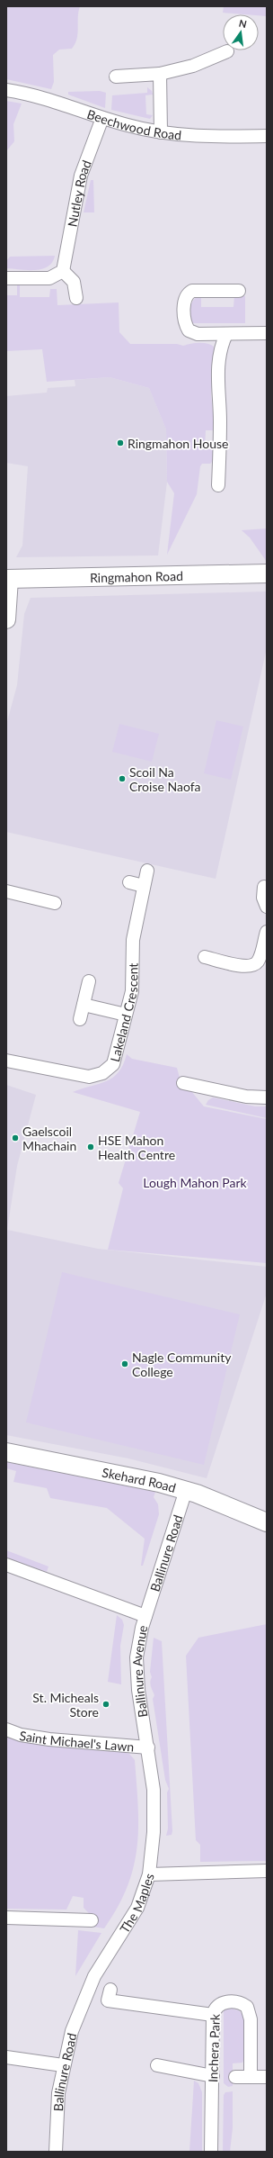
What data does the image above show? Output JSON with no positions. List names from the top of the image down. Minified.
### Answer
{"streets":{"street":["Beechwood Road","Nutley Road","Ringmahon Road","Lakeland Crescent","Skehard Road","Ballinure Road","Ballinure Avenue","Saint Michael's Lawn","The Maples","Inchera Park"]},"crossings":[["Beechwood Road","Nutley Road"],["Skehard Road","Ballinure Road"],["Ballinure Road","Ballinure Avenue"],["Ballinure Road","The Maples"],["Ballinure Avenue","Saint Michael's Lawn"],["Ballinure Avenue","The Maples"]],"parks":["Lough Mahon Park"],"places":["Ringmahon House","Scoil Na Croise Naofa","Gaelscoil Mhachain","HSE Mahon Health Centre","Nagle Community College","St. Micheals Store"],"north":"top"}
